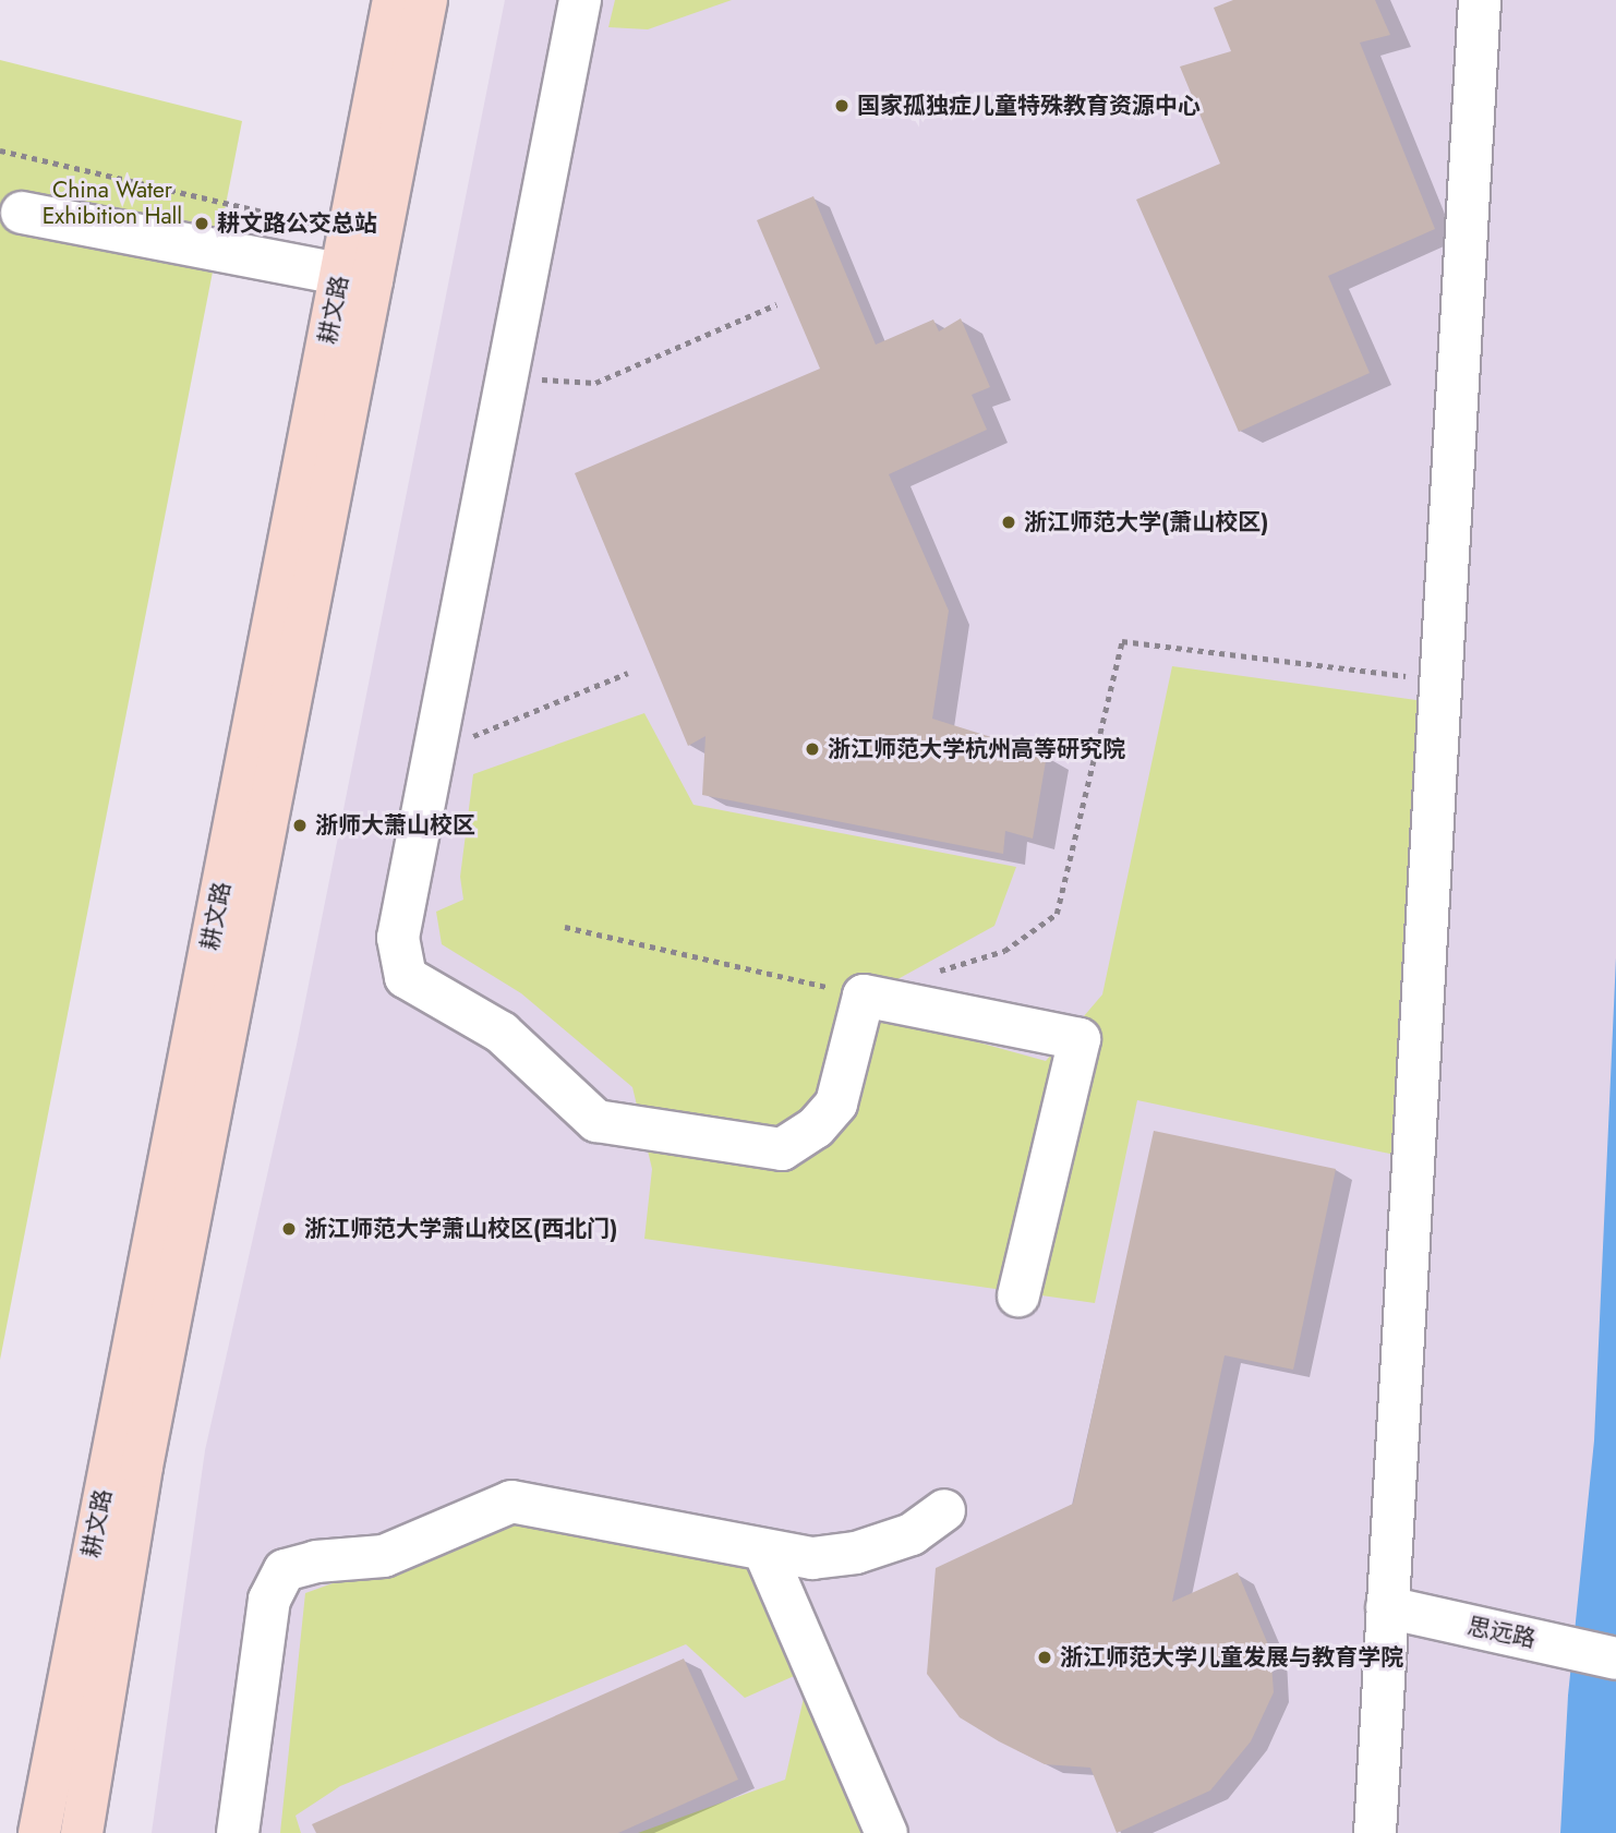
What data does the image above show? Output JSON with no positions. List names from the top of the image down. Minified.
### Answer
{"streets":{"main road":["耕文路"],"street":["思远路"]},"parks":["China Water Exhibition Hall"],"places":["国家孤独症儿童特殊教育资源中心","耕文路公交总站","浙江师范大学(萧山校区)","浙江师范大学杭州高等研究院","浙师大萧山校区","浙江师范大学萧山校区(西北门)","浙江师范大学儿童发展与教育学院"]}
